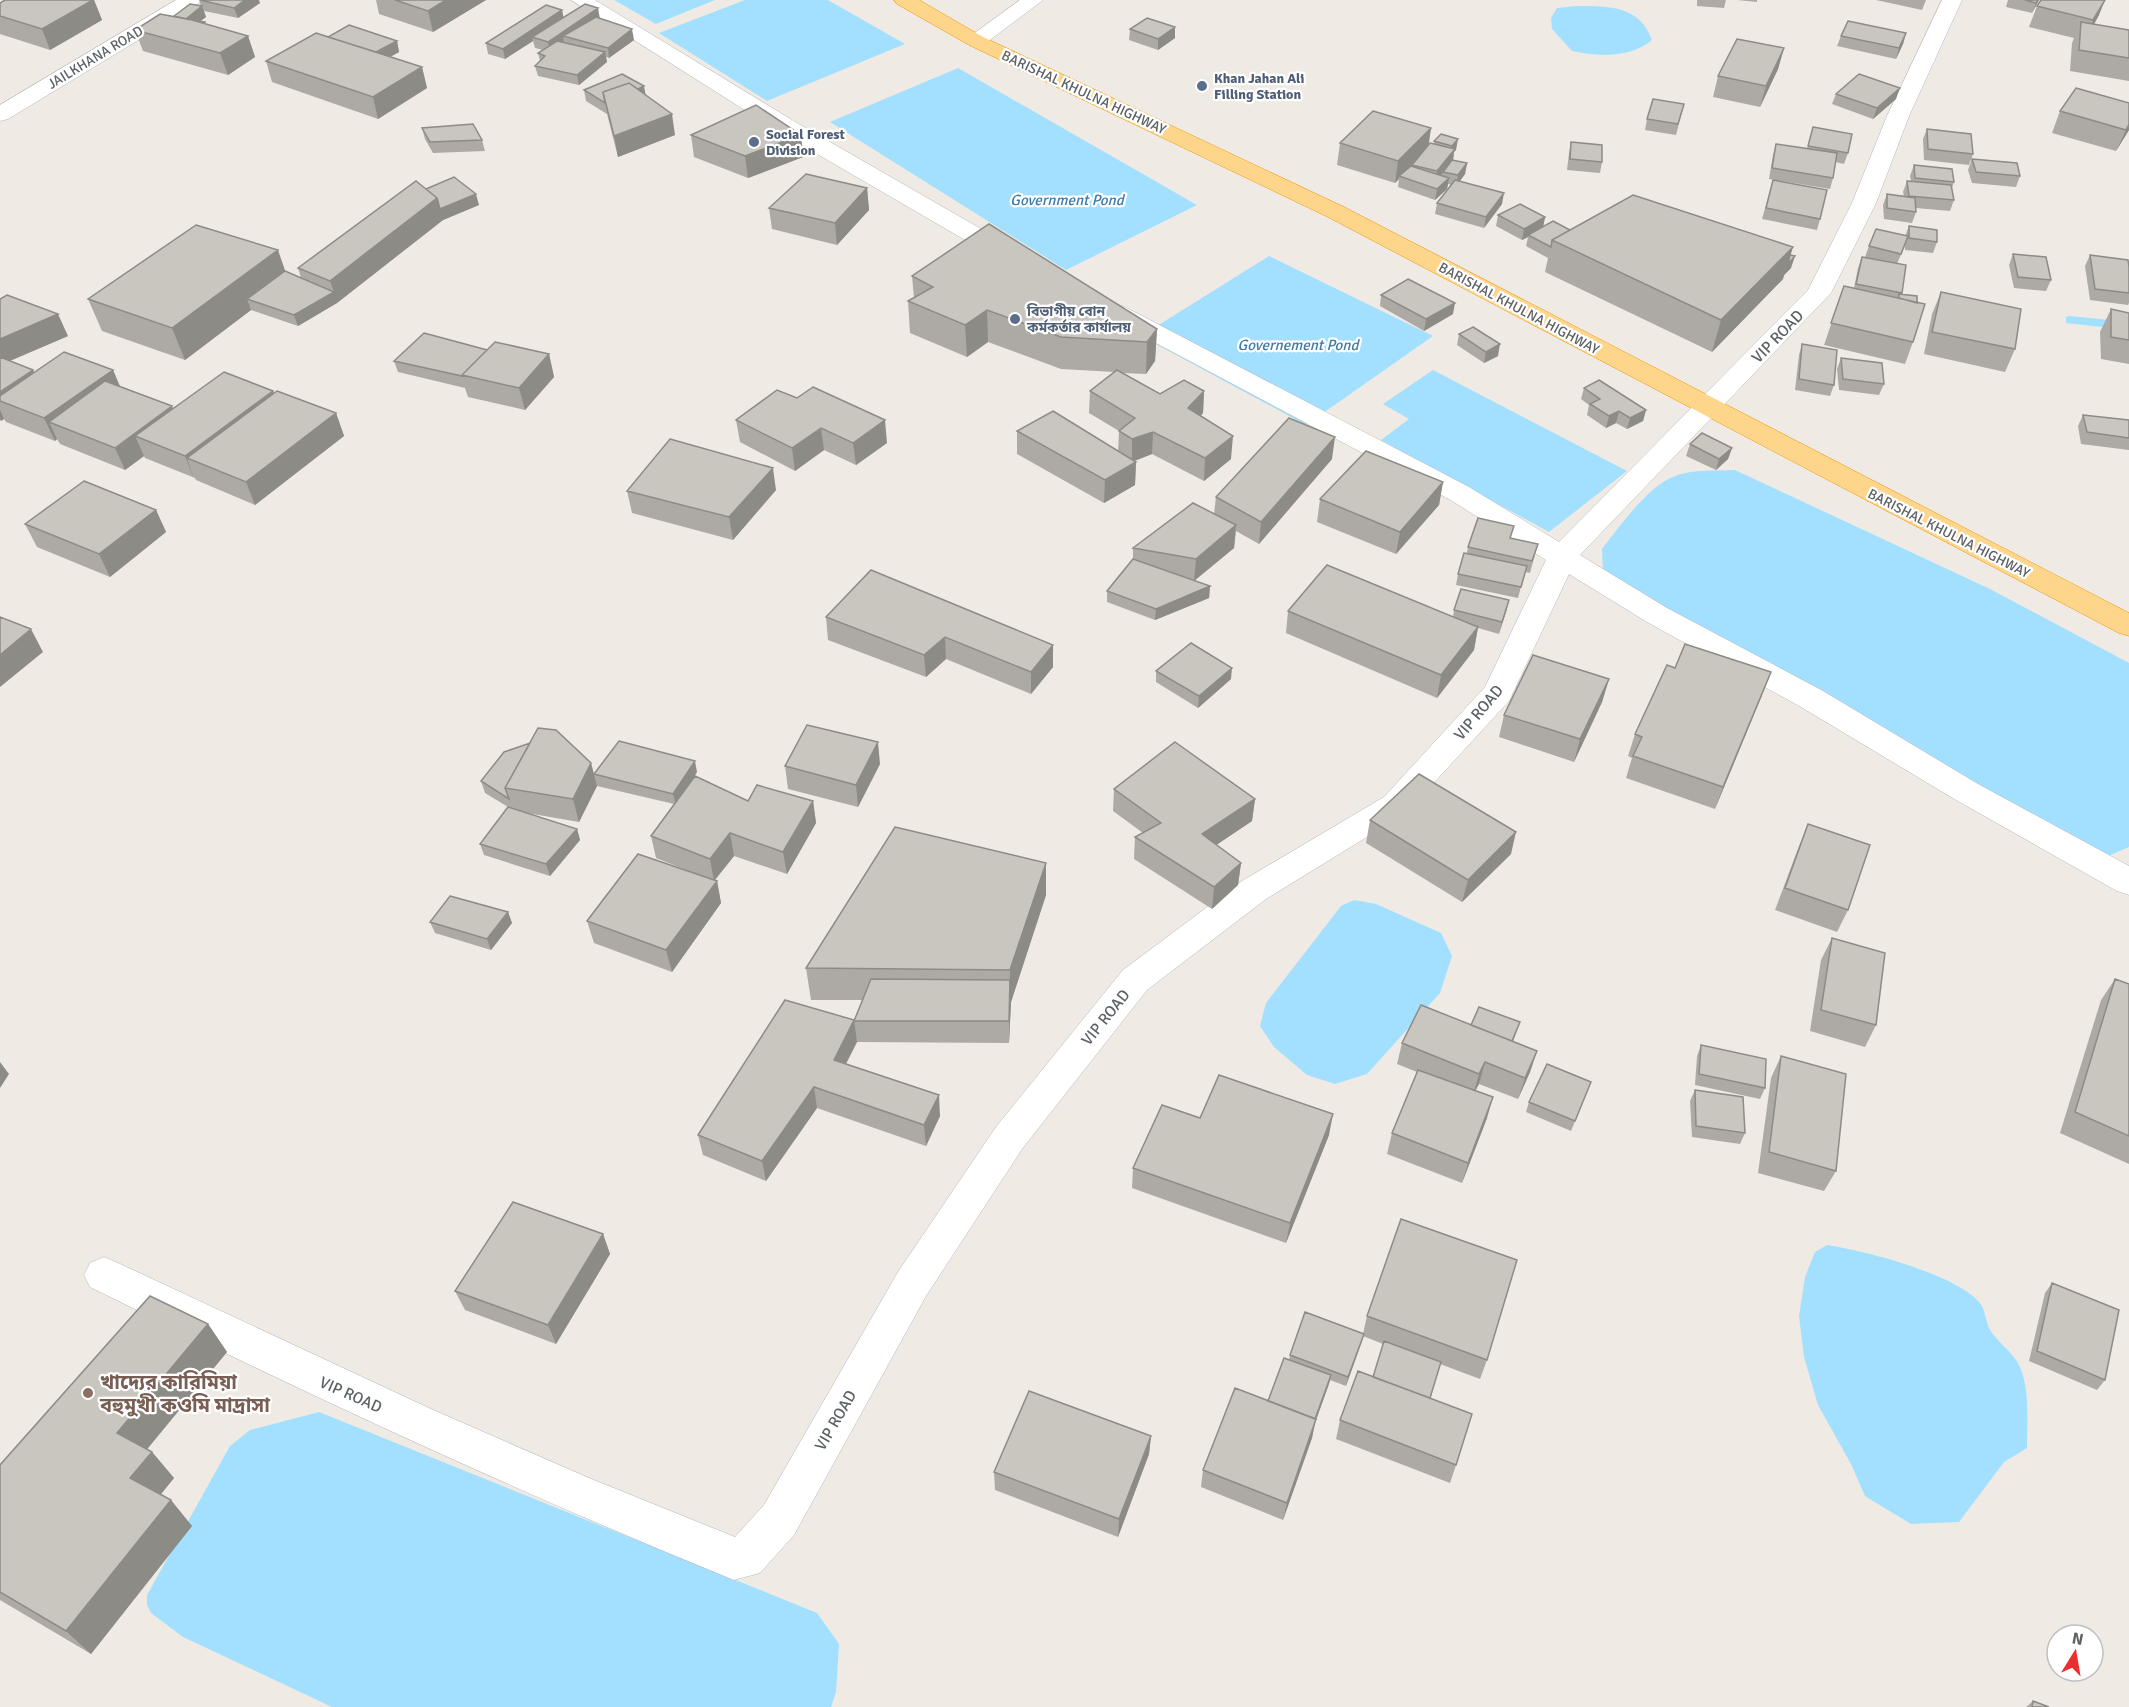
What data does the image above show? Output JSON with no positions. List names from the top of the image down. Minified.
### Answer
{"streets":{"highway":["BARISHAL KHULNA HIGHWAY"],"street":["JAILKHANA ROAD","VIP ROAD"]},"crossings":[["BARISHAL KHULNA HIGHWAY","VIP ROAD"]],"water":["Government Pond","Governement Pond"],"places":["Khan Jahan Ali Filling Station","Social Forest Division","বিভাগীয় বোন কর্মকর্তার কার্যালয়","খাদ্যের কারিমিয়া বহুমুখী কওমি মাদ্রাসা"],"north":"top"}
